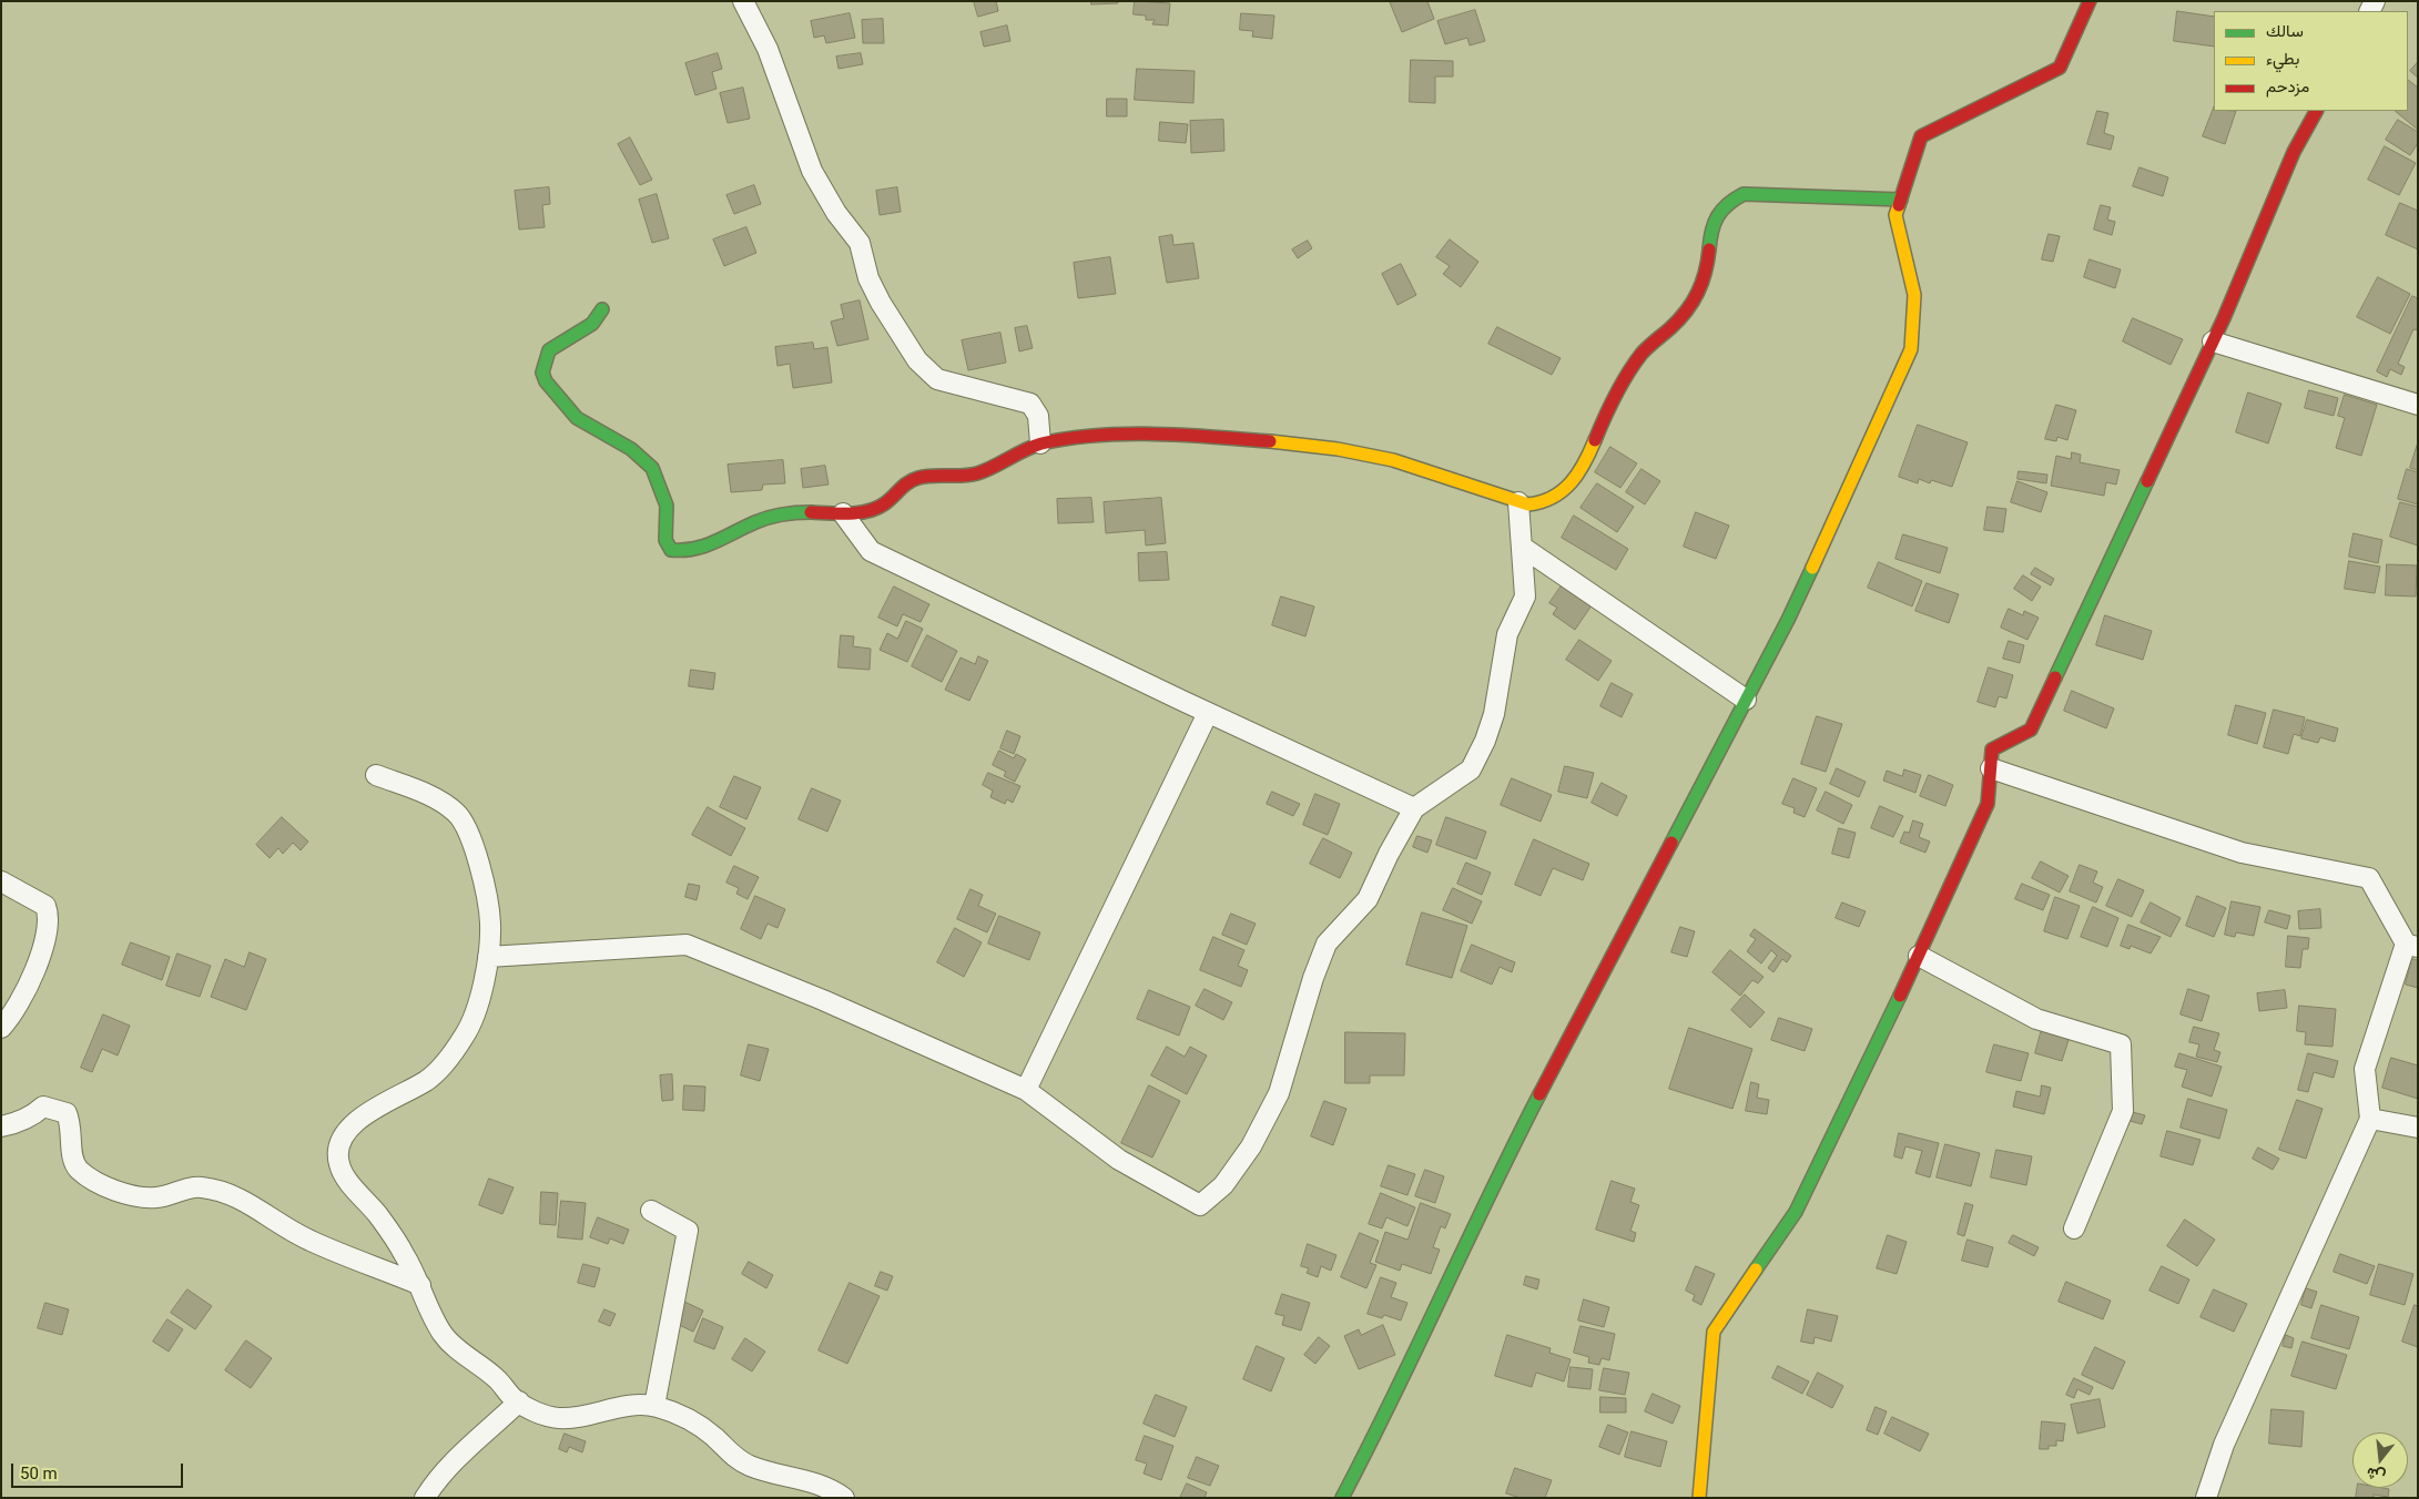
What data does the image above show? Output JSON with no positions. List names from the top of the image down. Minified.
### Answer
{"legend":["سالك","بطيء","مزدحم"],"scale_bar":"50 m","north":"bottom"}
